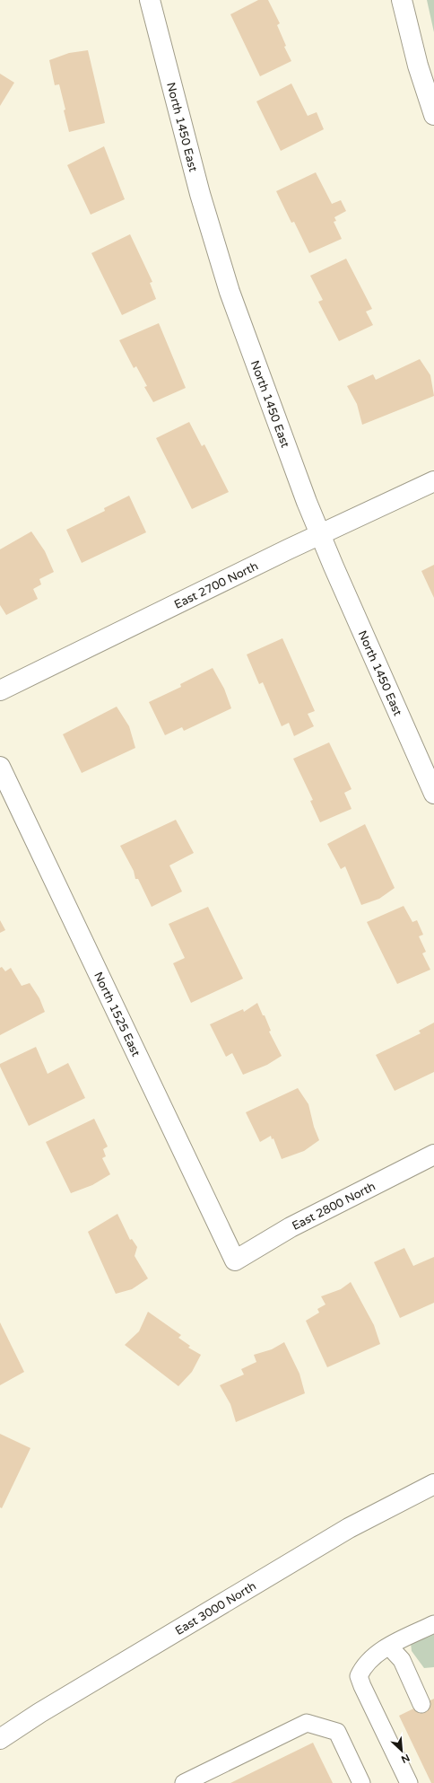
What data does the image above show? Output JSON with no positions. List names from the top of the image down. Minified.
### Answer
{"streets":{"street":["North 1450 East","East 2700 North","North 1525 East","East 2800 North","East 3000 North"]},"crossings":[["North 1450 East","East 2700 North"],["North 1525 East","East 2800 North"]],"north":"bottom right"}
